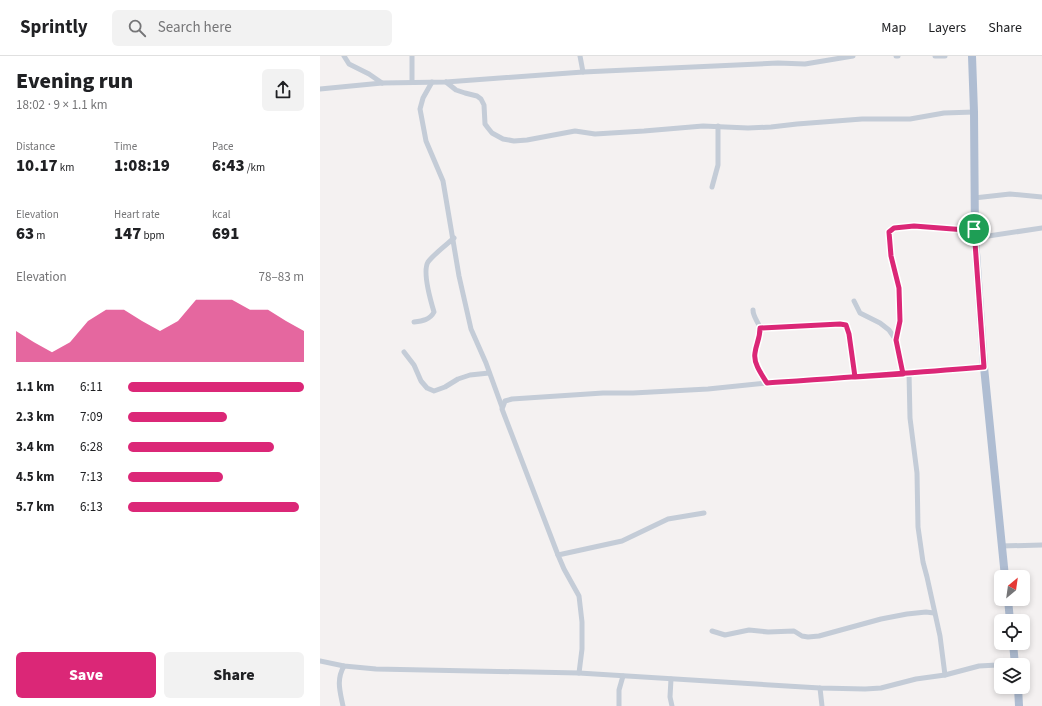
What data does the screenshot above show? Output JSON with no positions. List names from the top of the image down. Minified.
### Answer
{"north":"top right","page":{"header":"Sprintly","search":"Search here","nav":["Map","Layers","Share"],"heading":["Evening run","18:02 · 9 × 1.1 km"],"stats":[["Distance","10.17 km"],["Time","1:08:19"],["Pace","6:43 /km"],["Elevation","63 m"],["Heart rate","147 bpm"],["kcal","691"]],"chart":["Elevation","78–83 m"],"list":[{"name":"1.1 km","note":"6:11"},{"name":"2.3 km","note":"7:09"},{"name":"3.4 km","note":"6:28"},{"name":"4.5 km","note":"7:13"},{"name":"5.7 km","note":"6:13"}],"buttons":["Save","Share"]}}
